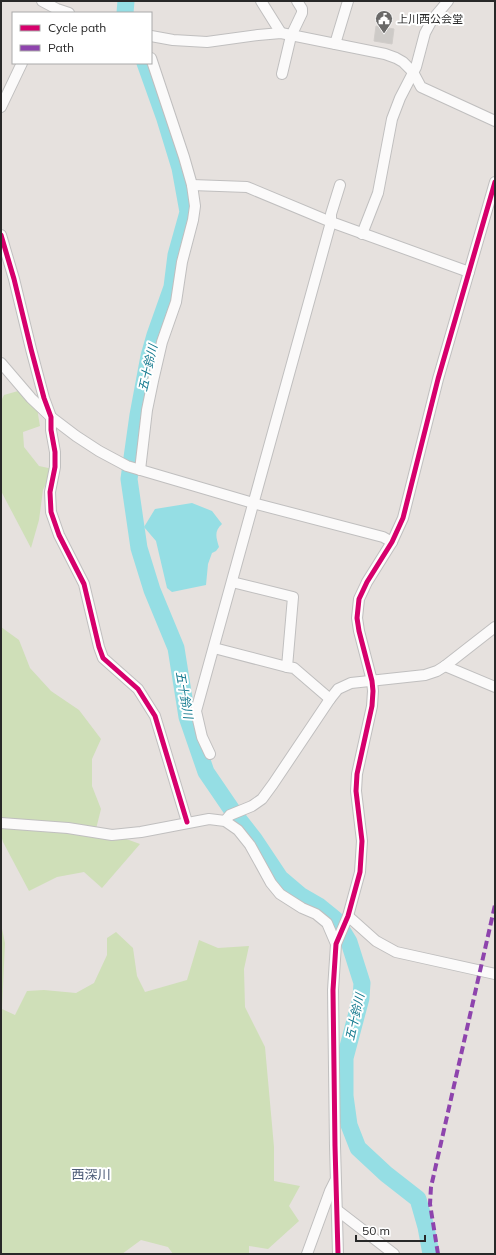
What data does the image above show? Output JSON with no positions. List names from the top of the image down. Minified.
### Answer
{"districts":["西深川"],"water":["五十鈴川"],"places":{"public building":["上川西公会堂"]},"legend":["Cycle path","Path"],"scale_bar":"50 m"}
